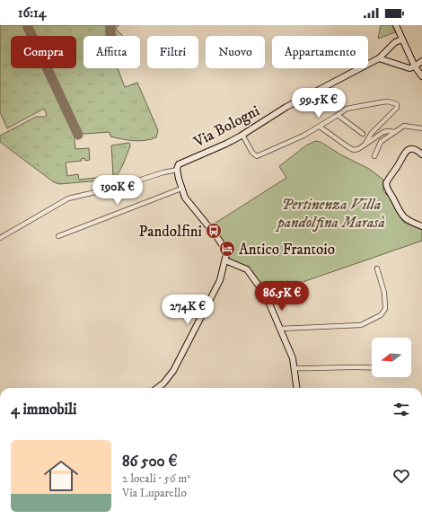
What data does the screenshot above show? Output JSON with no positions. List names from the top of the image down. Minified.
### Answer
{"streets":{"street":["Via Bologni"]},"parks":["Pertinenza Villa pandolfina Marasà"],"places":{"bus stop":["Pandolfini"],"hotel":["Antico Frantoio"]},"north":"left","page":{"status":"16:14","chip":["Compra","Affitta","Filtri","Nuovo","Appartamento"],"price":["99.5K €","190K €","86.5K €","274K €"],"heading":"4 immobili","list":[{"name":"86 500 €","note":"2 locali · 56 m² · Via Luparello"}]}}
